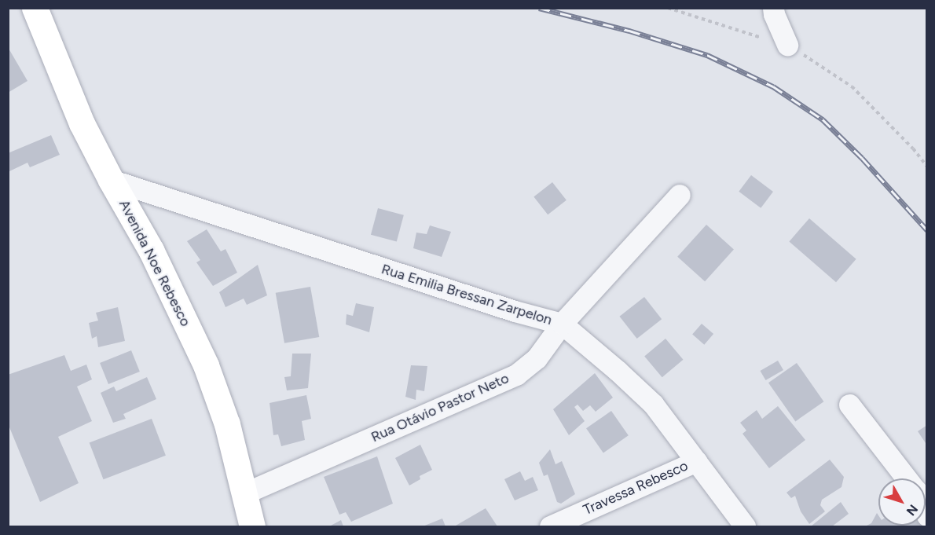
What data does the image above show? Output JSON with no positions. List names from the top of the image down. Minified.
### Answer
{"streets":{"main road":["Avenida Noe Rebesco"],"street":["Rua Emilia Bressan Zarpelon","Rua Otávio Pastor Neto","Travessa Rebesco"]},"crossings":[["Avenida Noe Rebesco","Rua Emilia Bressan Zarpelon"],["Avenida Noe Rebesco","Rua Otávio Pastor Neto"],["Rua Emilia Bressan Zarpelon","Rua Otávio Pastor Neto"],["Rua Emilia Bressan Zarpelon","Travessa Rebesco"]],"north":"bottom right"}
